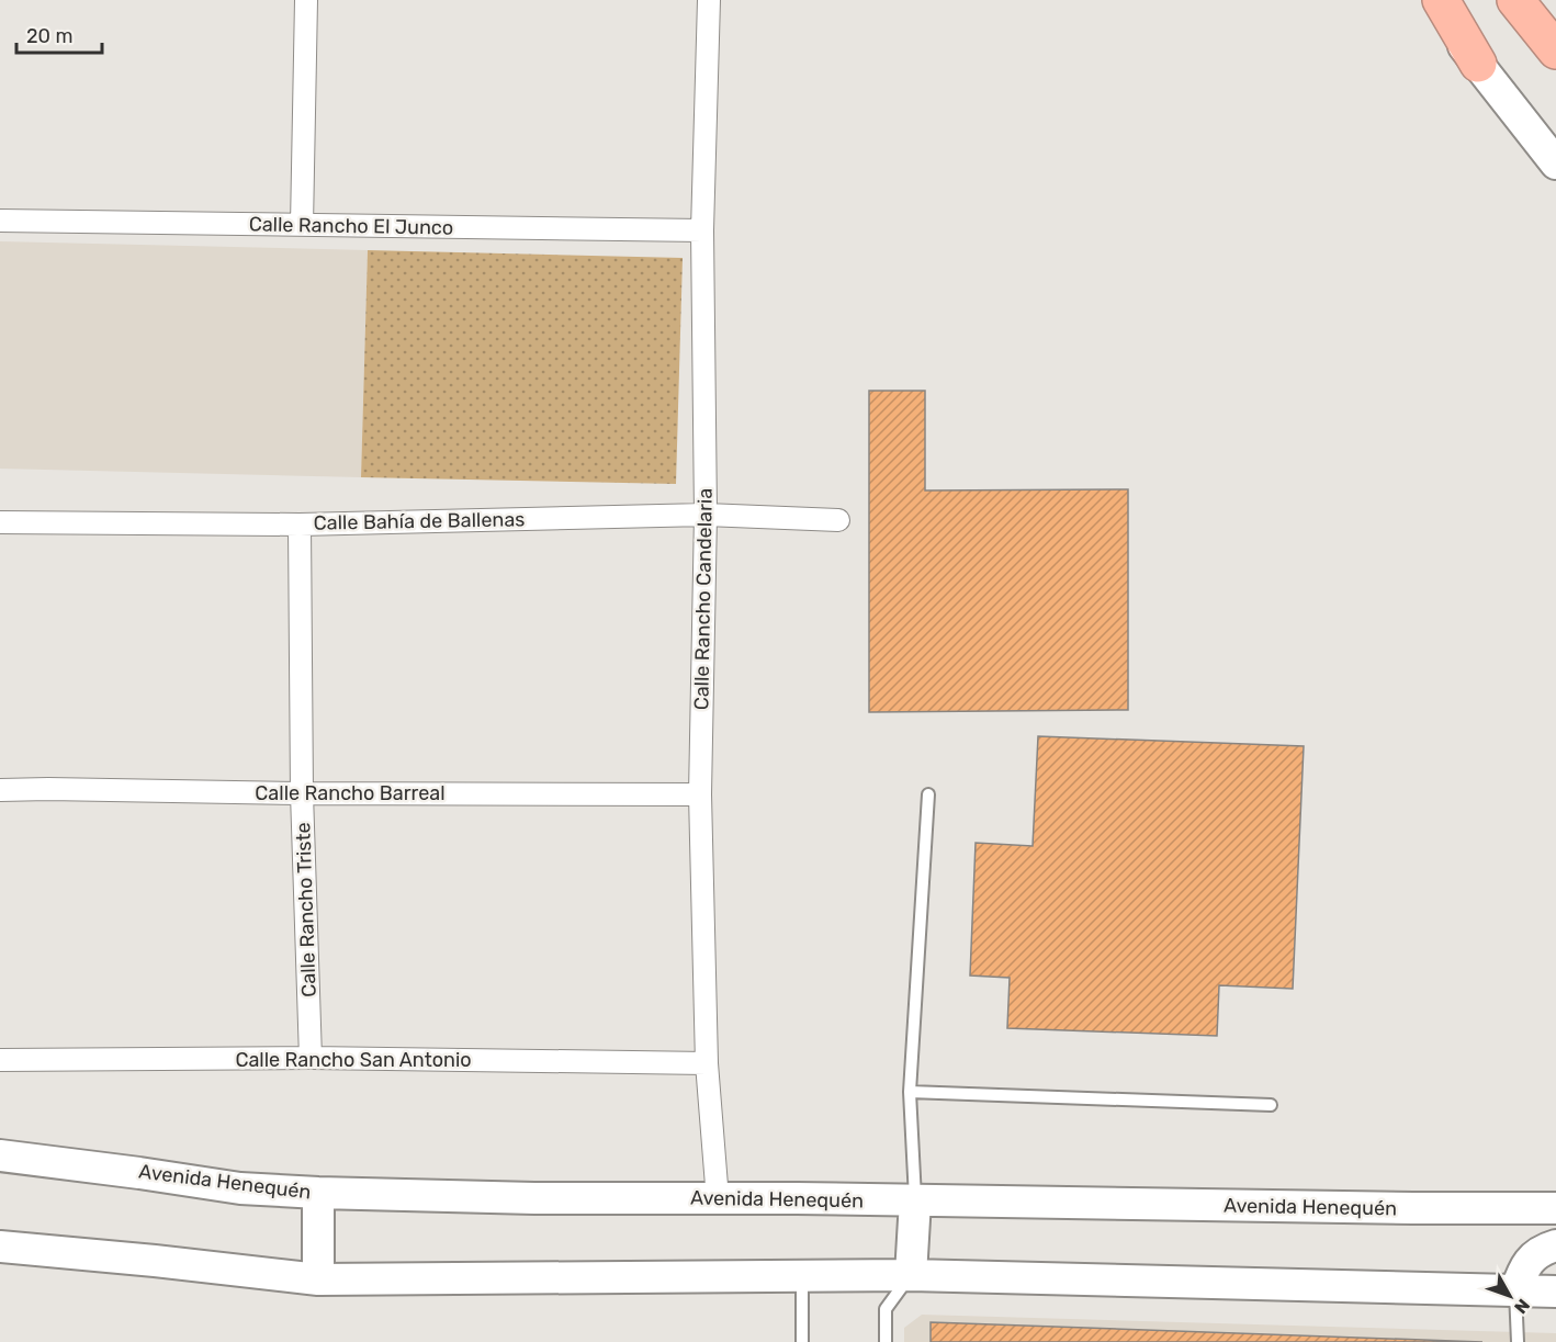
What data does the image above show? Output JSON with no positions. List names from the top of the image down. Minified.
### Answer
{"streets":{"main road":["Avenida Henequén"],"street":["Calle Rancho El Junco","Calle Bahía de Ballenas","Calle Rancho Candelaria","Calle Rancho Barreal","Calle Rancho Triste","Calle Rancho San Antonio"]},"crossings":[["Calle Rancho El Junco","Calle Rancho Candelaria"],["Calle Bahía de Ballenas","Calle Rancho Candelaria"],["Calle Bahía de Ballenas","Calle Rancho Triste"],["Calle Rancho Candelaria","Calle Rancho Barreal"],["Calle Rancho Candelaria","Calle Rancho San Antonio"],["Calle Rancho Candelaria","Avenida Henequén"],["Calle Rancho Barreal","Calle Rancho Triste"],["Calle Rancho Triste","Calle Rancho San Antonio"]],"scale_bar":"20 m","north":"bottom right"}
